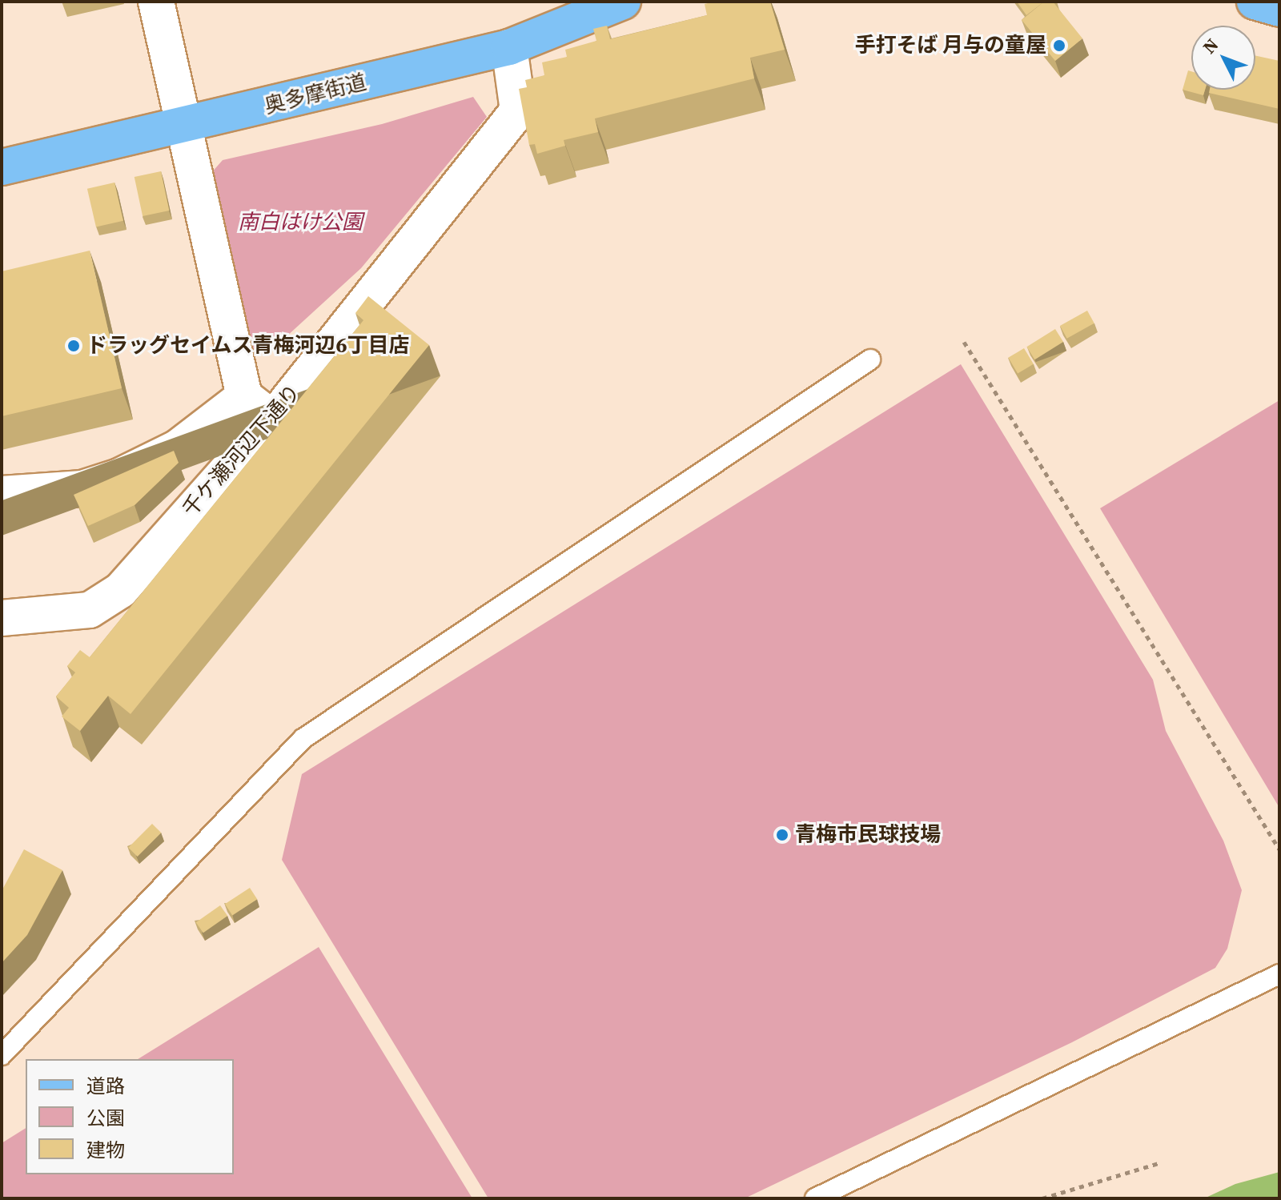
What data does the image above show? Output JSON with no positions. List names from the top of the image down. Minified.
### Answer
{"streets":{"main road":["奥多摩街道"],"street":["千ケ瀬河辺下通り"]},"crossings":[["奥多摩街道","千ケ瀬河辺下通り"]],"parks":["南白はけ公園"],"places":["手打そば 月与の童屋","ドラッグセイムス青梅河辺6丁目店","青梅市民球技場"],"legend":["道路","公園","建物"],"north":"top left"}
